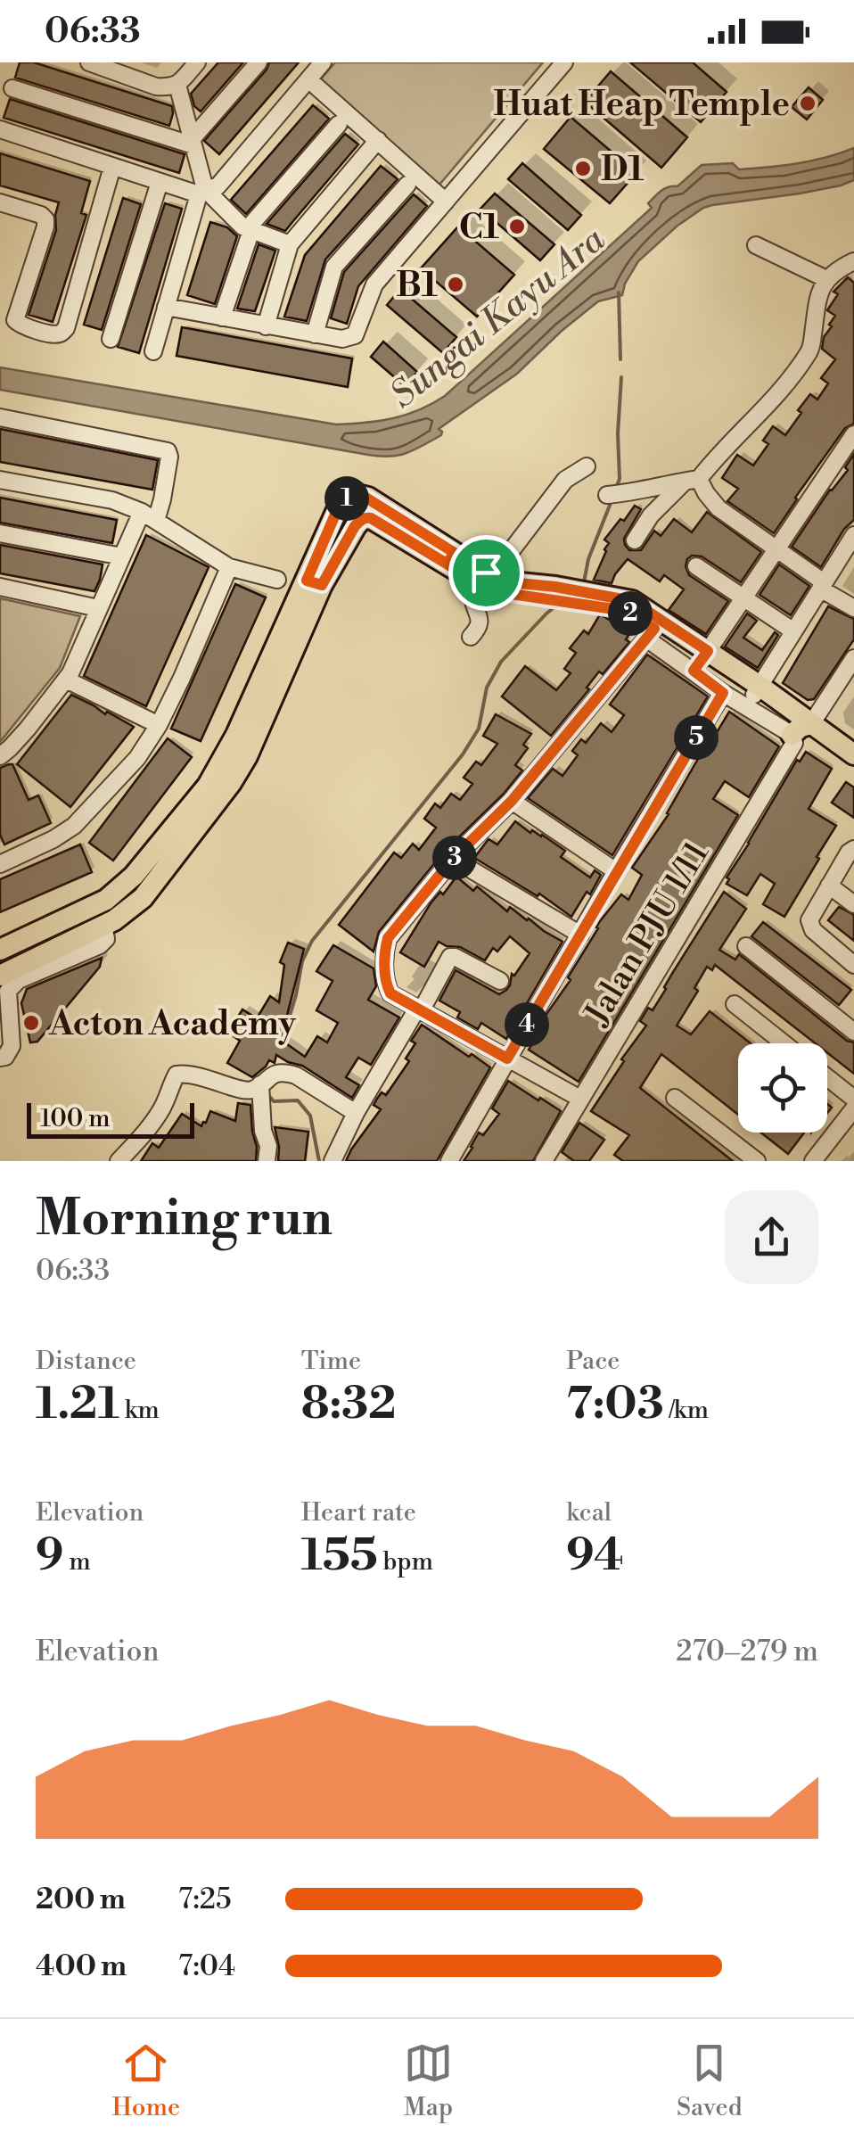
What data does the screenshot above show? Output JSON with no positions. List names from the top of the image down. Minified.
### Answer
{"streets":{"street":["Jalan PJU 1/11"]},"water":["Sungai Kayu Ara"],"places":["Huat Heap Temple","D1","C1","B1","Acton Academy"],"scale_bar":"100 m","page":{"status":"06:33","pins":["1","2","5","3","4"],"scale":"100 m","heading":["Morning run","06:33"],"stats":[["Distance","1.21 km"],["Time","8:32"],["Pace","7:03 /km"],["Elevation","9 m"],["Heart rate","155 bpm"],["kcal","94"]],"chart":["Elevation","270–279 m"],"list":[{"name":"200 m","note":"7:25"},{"name":"400 m","note":"7:04"}],"tabs":["Home","Map","Saved"]}}
